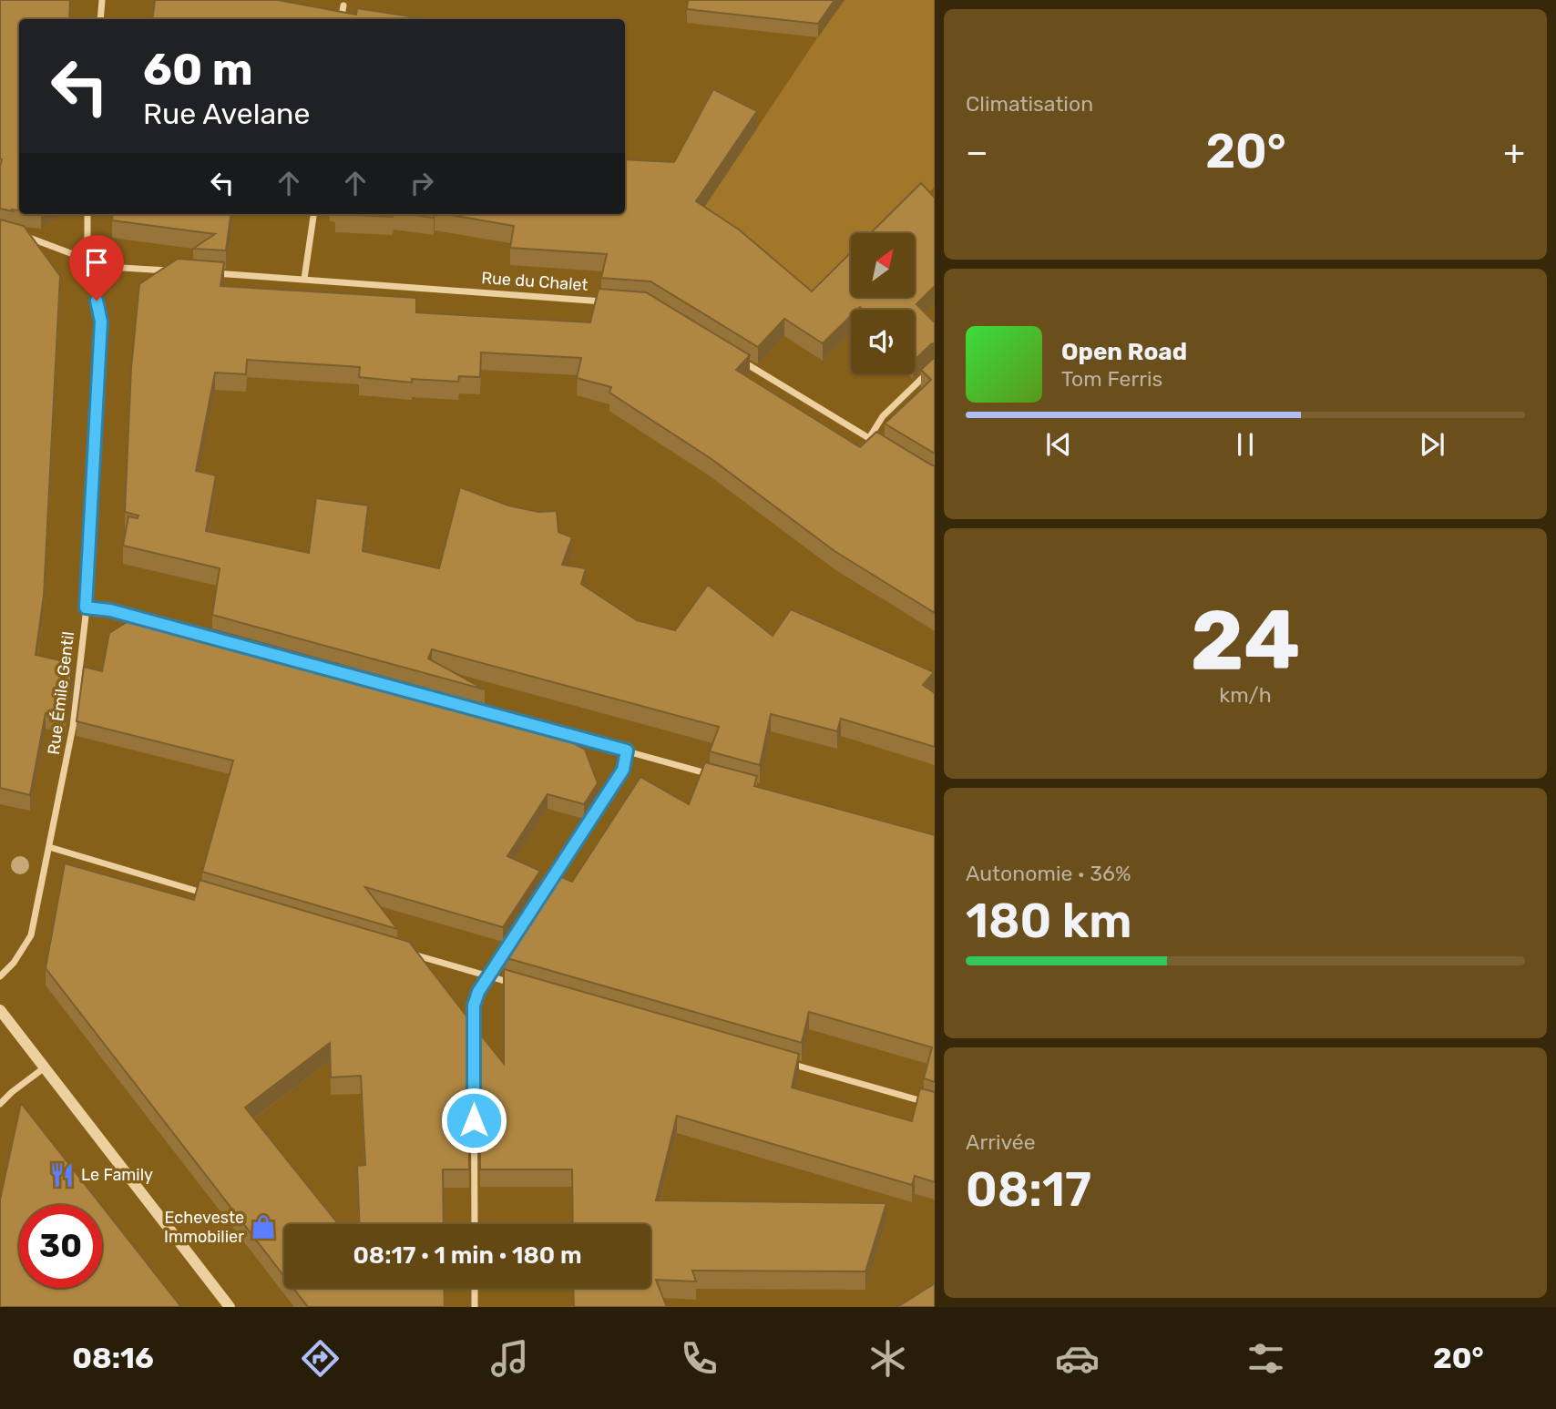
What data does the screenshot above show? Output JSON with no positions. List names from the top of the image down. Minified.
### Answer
{"streets":{"street":["Rue du Chalet","Rue Émile Gentil"]},"places":{"restaurant":["Le Family"],"shop":["Echeveste Immobilier"]},"north":"top right","page":{"tile":["Climatisation",["24","km/h"],["Autonomie · 36%","180 km"],["Arrivée","08:17"]],"turn":["60 m","Rue Avelane"],"heat":["−","20°","+"],"song":["Open Road","Tom Ferris"],"limit":"30","trip":"08:17 · 1 min · 180 m","tabs":["08:16","20°"]}}
